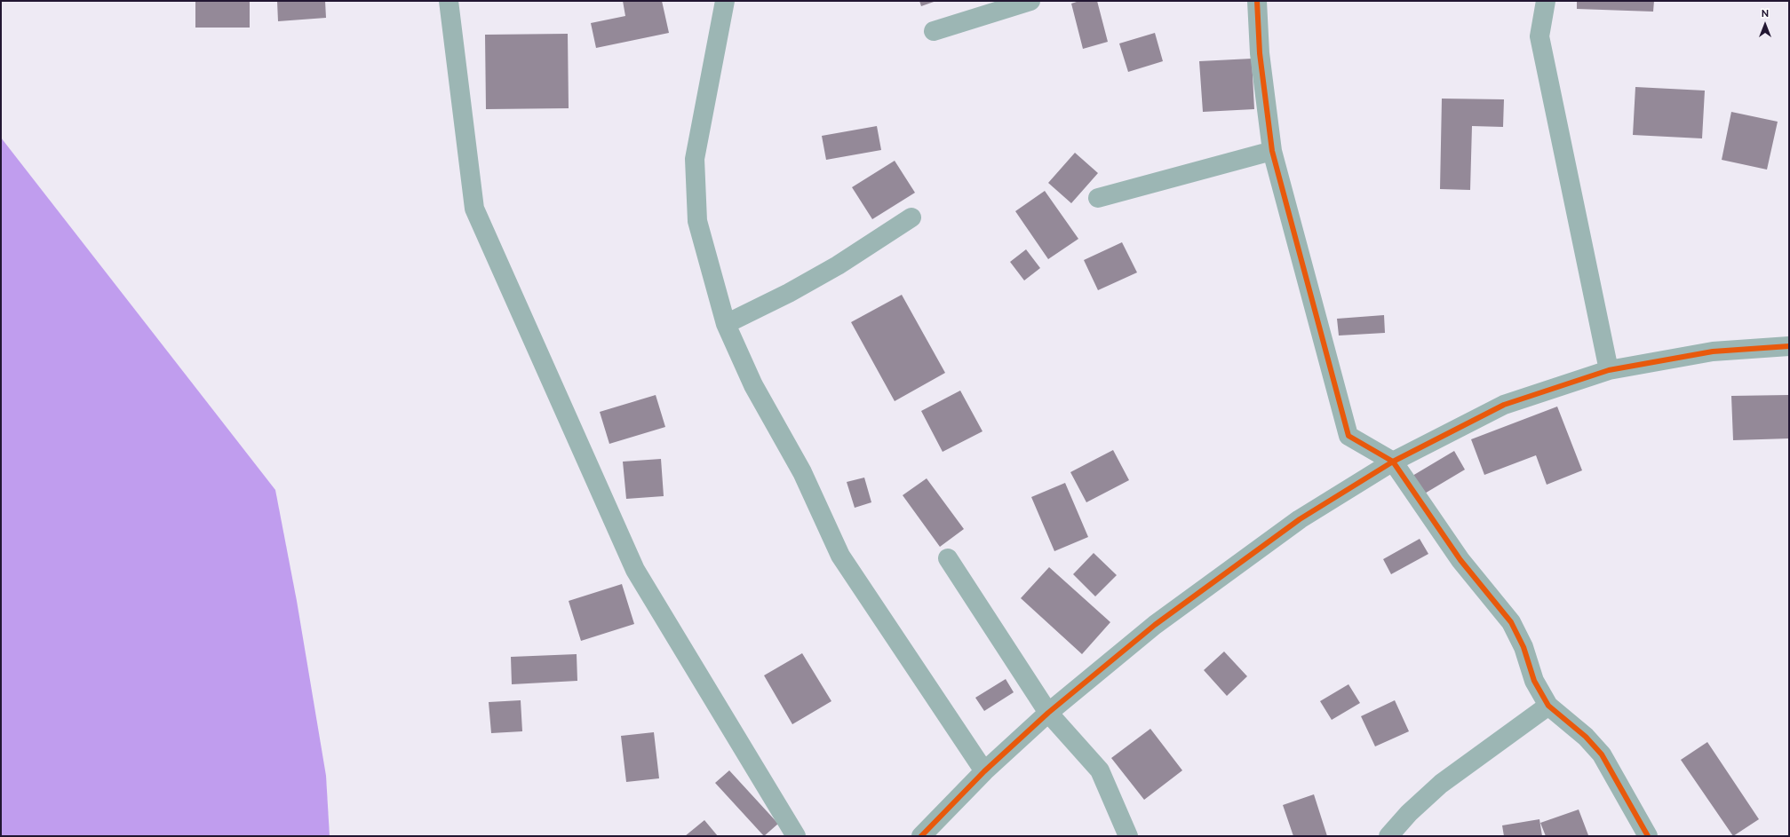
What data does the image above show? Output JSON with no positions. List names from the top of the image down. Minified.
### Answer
{"north":"top"}
